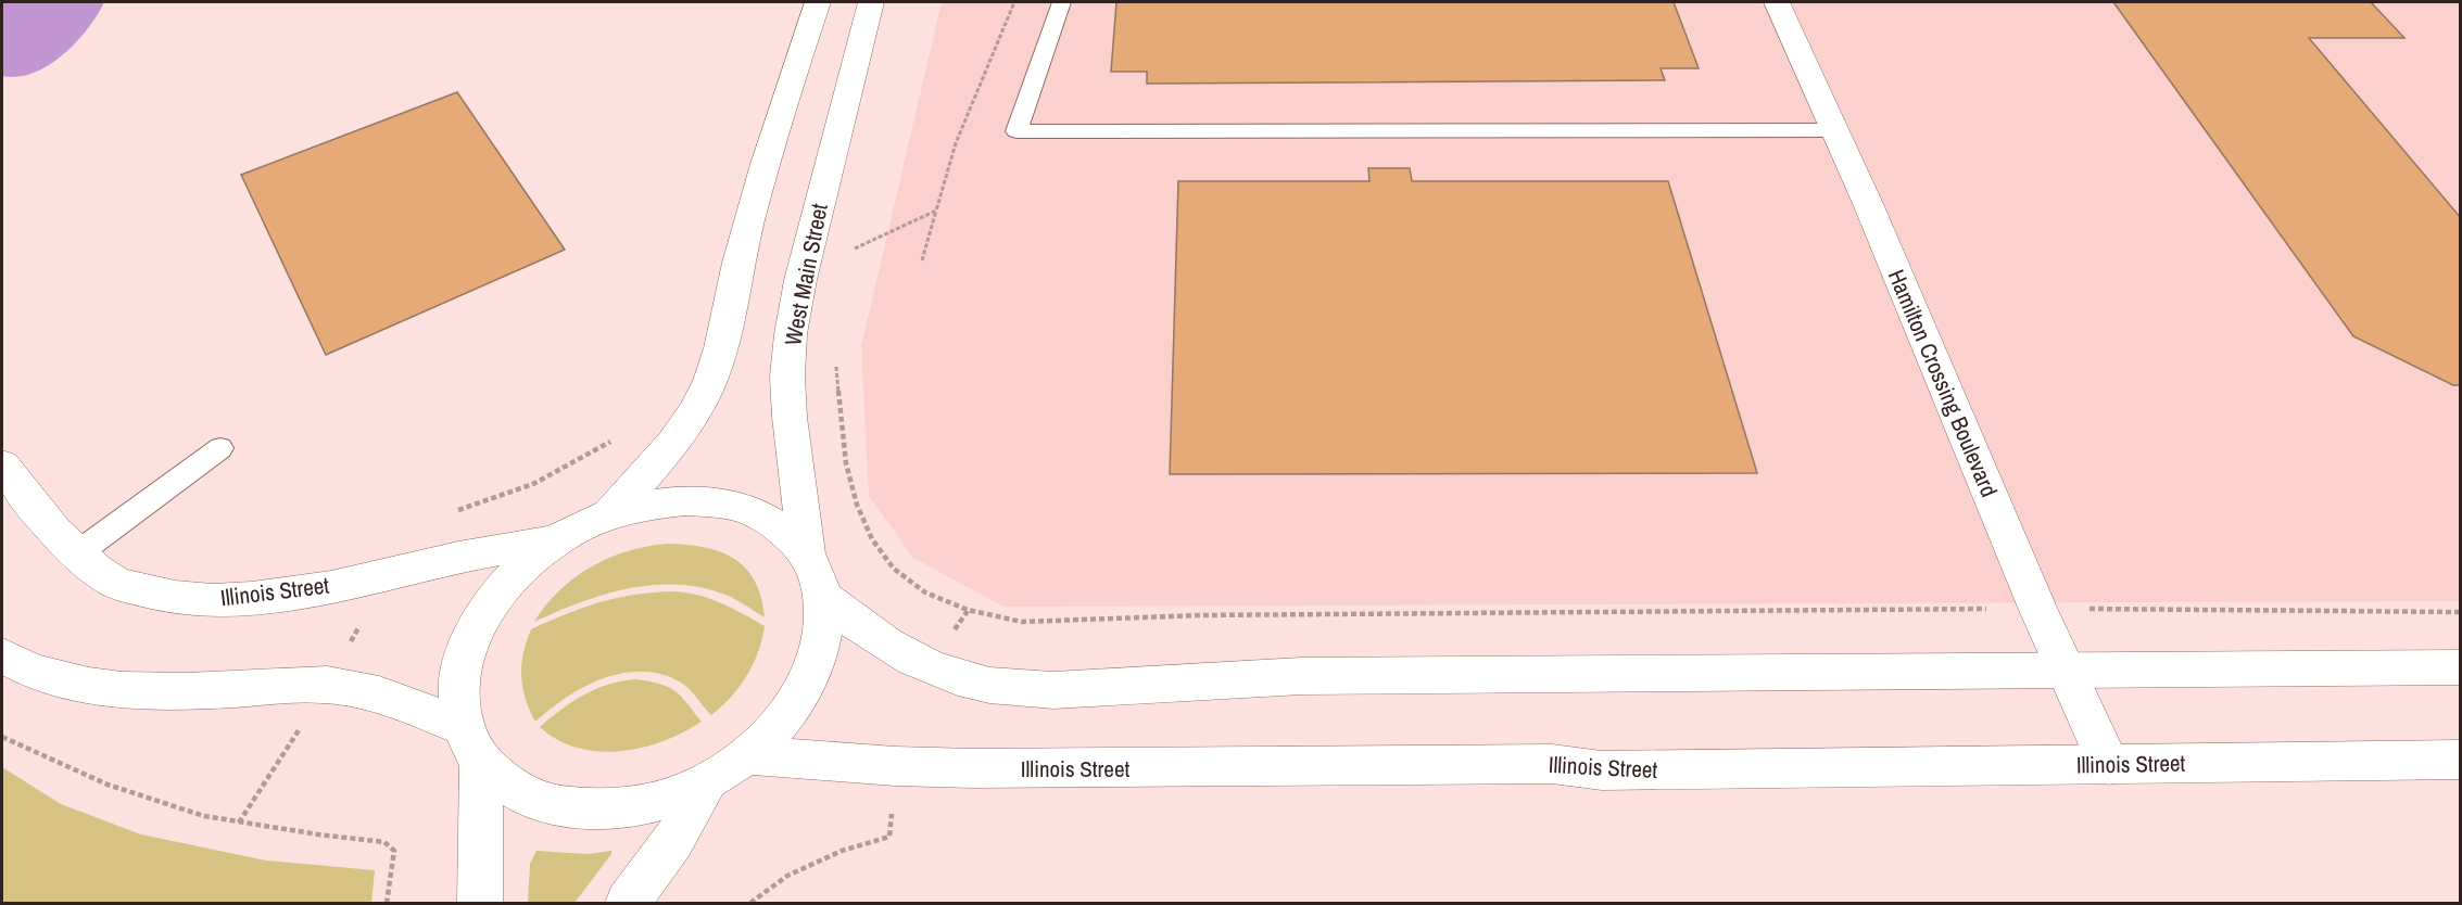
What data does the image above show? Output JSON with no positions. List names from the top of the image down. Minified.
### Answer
{"streets":{"street":["West Main Street","Hamilton Crossing Boulevard","Illinois Street"]},"crossings":[["Hamilton Crossing Boulevard","Illinois Street"]]}
